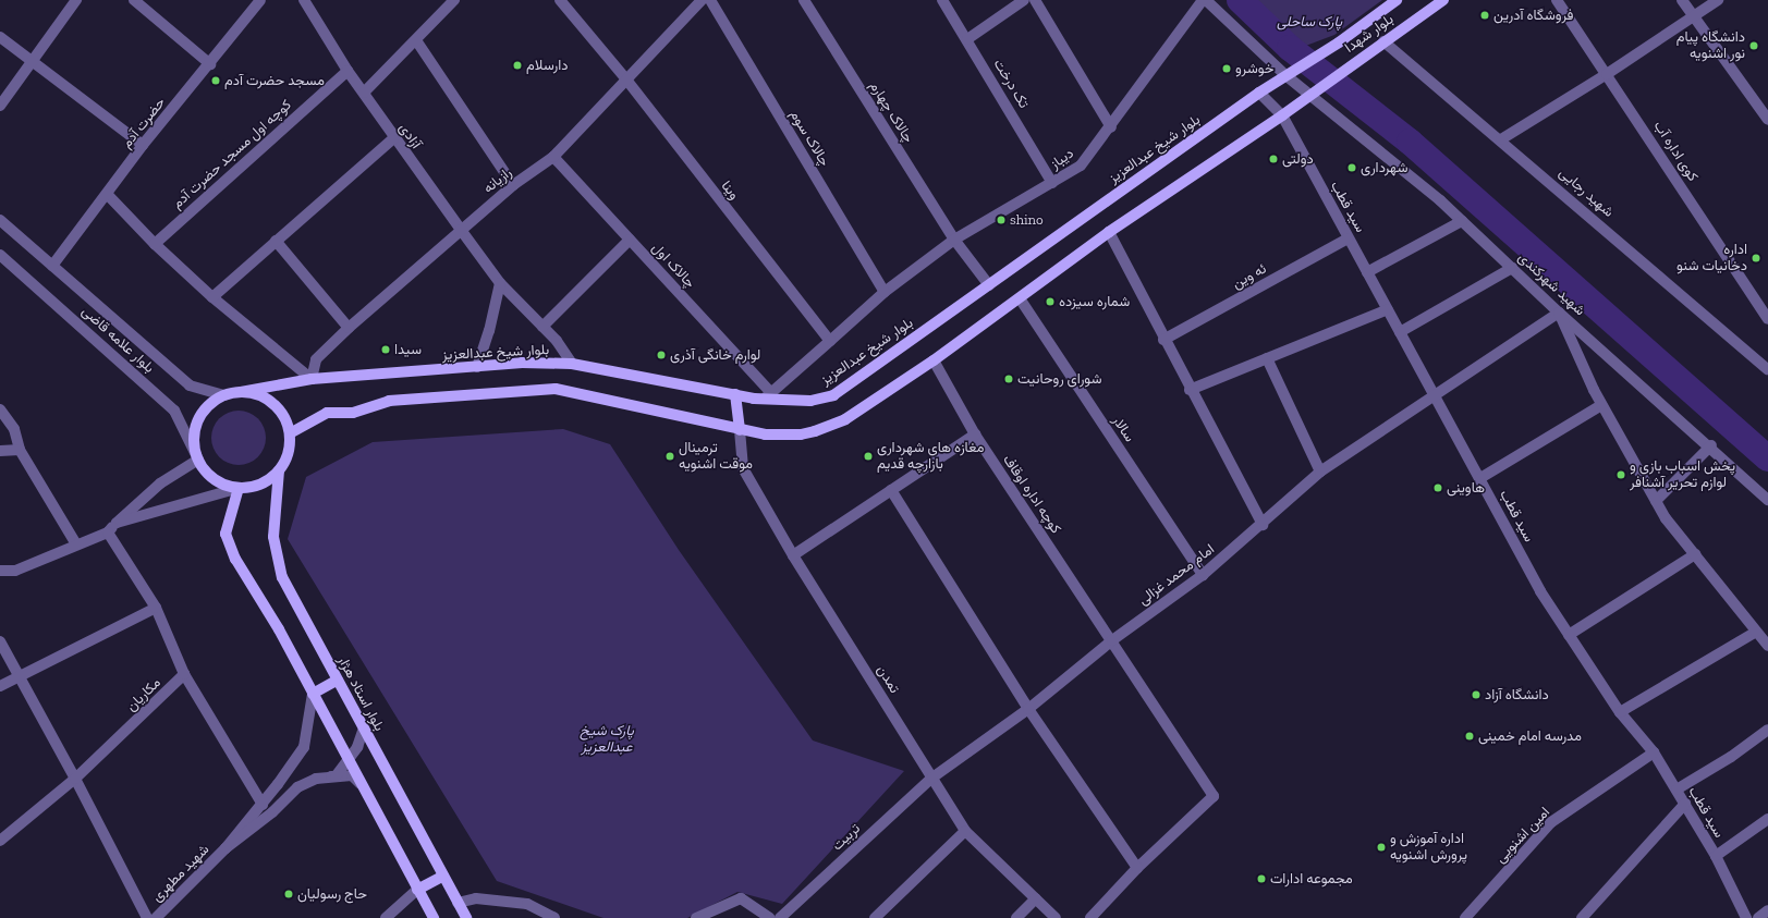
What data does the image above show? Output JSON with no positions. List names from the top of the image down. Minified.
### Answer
{"streets":{"main road":["بلوار شهدا","بلوار شیخ عبدالعزیز","بلوار استاد هژار"],"street":["تک درخت","چالاک چهارم","حضرت آدم","آزادی","چالاک سوم","کوی اداره آب","کوچه اول مسجد حضرت آدم","دیباز","رازیانه","وینا","شهید رجایی","سید قطب","چالاک اول","ئه وین","شهید شهرکندی","بلوار علامه قاضی","سالار","کوچه اداره اوقاف","امام محمد غزالی","تمدن","مکاریان","امین اشنویی","تربیت","شهید مطهری"]},"crossings":[["بلوار شهدا","بلوار شیخ عبدالعزیز"],["بلوار شهدا","شهید رجایی"],["بلوار شهدا","شهید شهرکندی"],["تک درخت","دیباز"],["چالاک چهارم","دیباز"],["حضرت آدم","بلوار علامه قاضی"],["آزادی","بلوار شیخ عبدالعزیز"],["آزادی","کوچه اول مسجد حضرت آدم"],["آزادی","رازیانه"],["چالاک سوم","دیباز"],["بلوار شیخ عبدالعزیز","رازیانه"],["بلوار شیخ عبدالعزیز","سید قطب"],["بلوار شیخ عبدالعزیز","چالاک اول"],["بلوار شیخ عبدالعزیز","شهید شهرکندی"],["بلوار شیخ عبدالعزیز","بلوار علامه قاضی"],["بلوار شیخ عبدالعزیز","بلوار استاد هژار"],["دیباز","شهید شهرکندی"],["رازیانه","وینا"],["رازیانه","چالاک اول"],["سید قطب","ئه وین"],["سید قطب","امام محمد غزالی"],["سید قطب","امین اشنویی"],["شهید شهرکندی","امام محمد غزالی"],["بلوار علامه قاضی","بلوار استاد هژار"],["سالار","امام محمد غزالی"],["کوچه اداره اوقاف","امام محمد غزالی"],["امام محمد غزالی","تمدن"],["امام محمد غزالی","تربیت"],["تمدن","تربیت"]],"parks":["پارک ساحلی","پارک شیخ عبدالعزیز"],"places":["فروشگاه آدرین","دانشگاه پیام نور اشنویه","دارسلام","خوشرو","مسجد حضرت آدم","دولتی","شهرداری","shino","اداره دخانیات شنو","شماره سیزده","سیدا","لوارم خانگی آذری","شورای روحانیت","ترمینال موقت اشنویه","مغازه های شهرداری بازارچه قدیم","پخش اسباب بازی و لوازم تحریر آشنافر","هاوینی","دانشگاه آزاد","مدرسه امام خمینی","اداره آموزش و پرورش اشنویه","مجموعه ادارات","حاج رسولیان"]}
